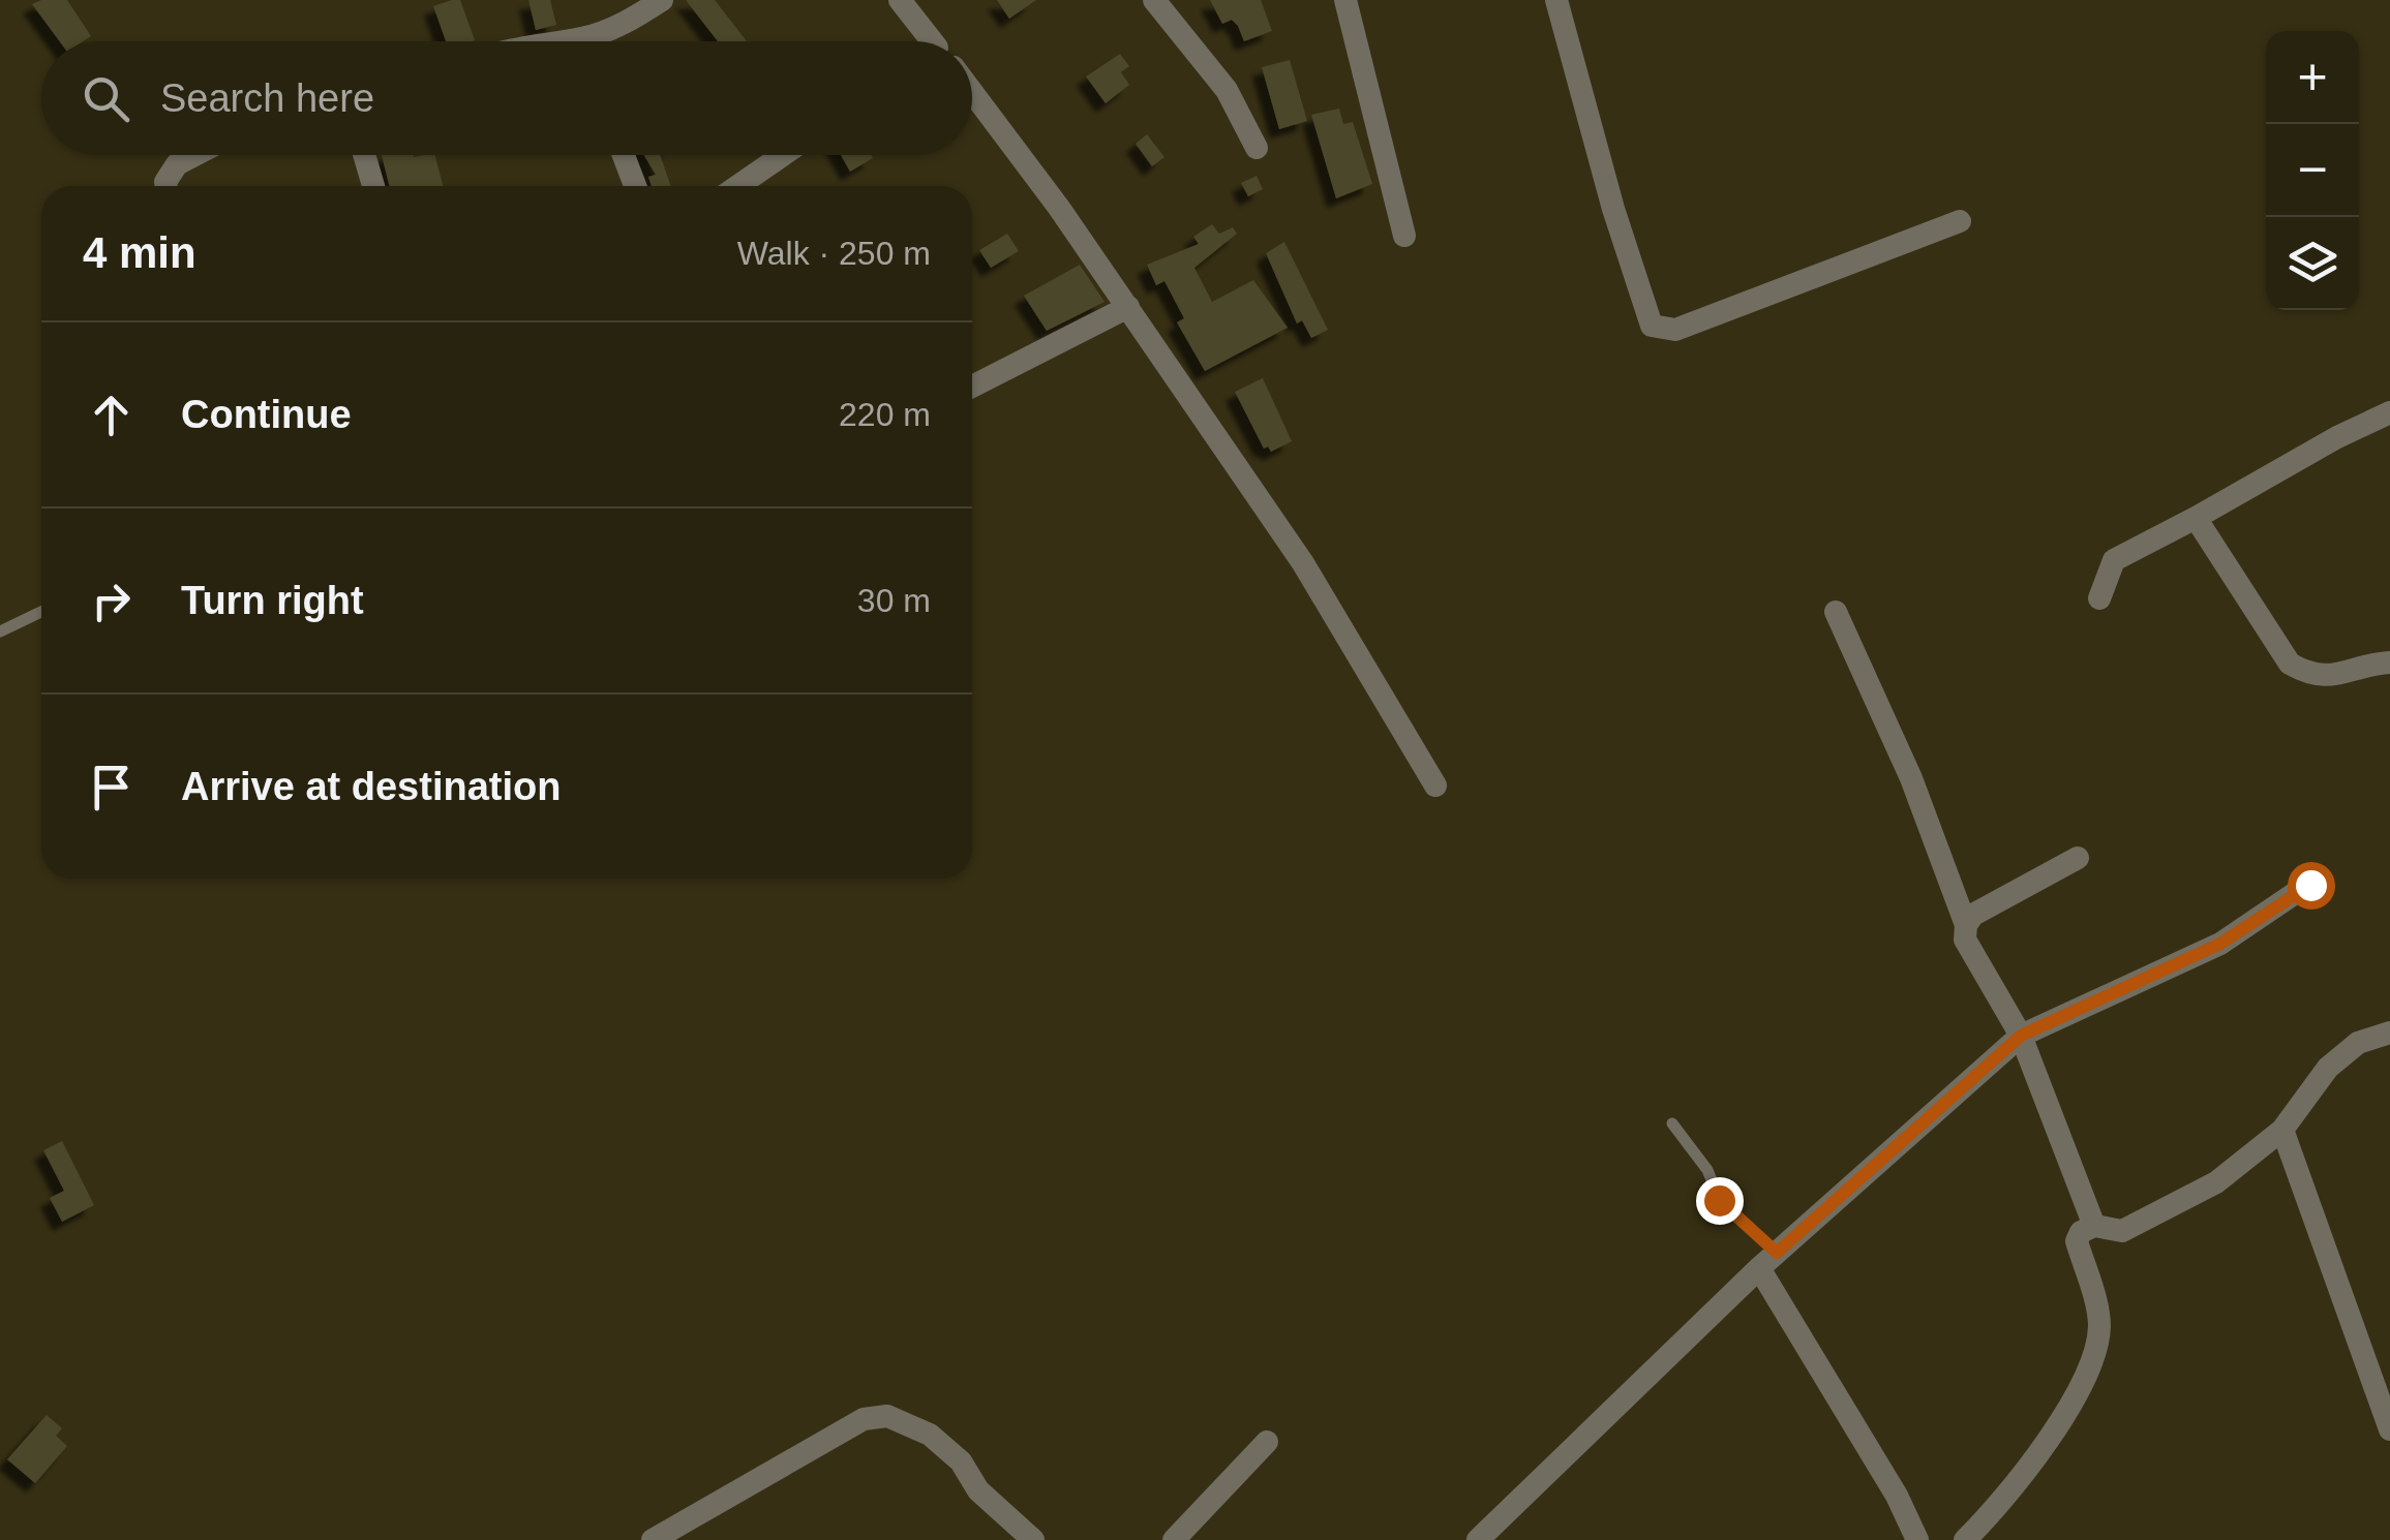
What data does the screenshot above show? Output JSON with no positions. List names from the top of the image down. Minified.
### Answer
{"page":{"map_buttons":["+","−"],"search":"Search here","heading":["4 min","Walk · 250 m"],"list":[["Continue","220 m"],["Turn right","30 m"],"Arrive at destination"]}}
